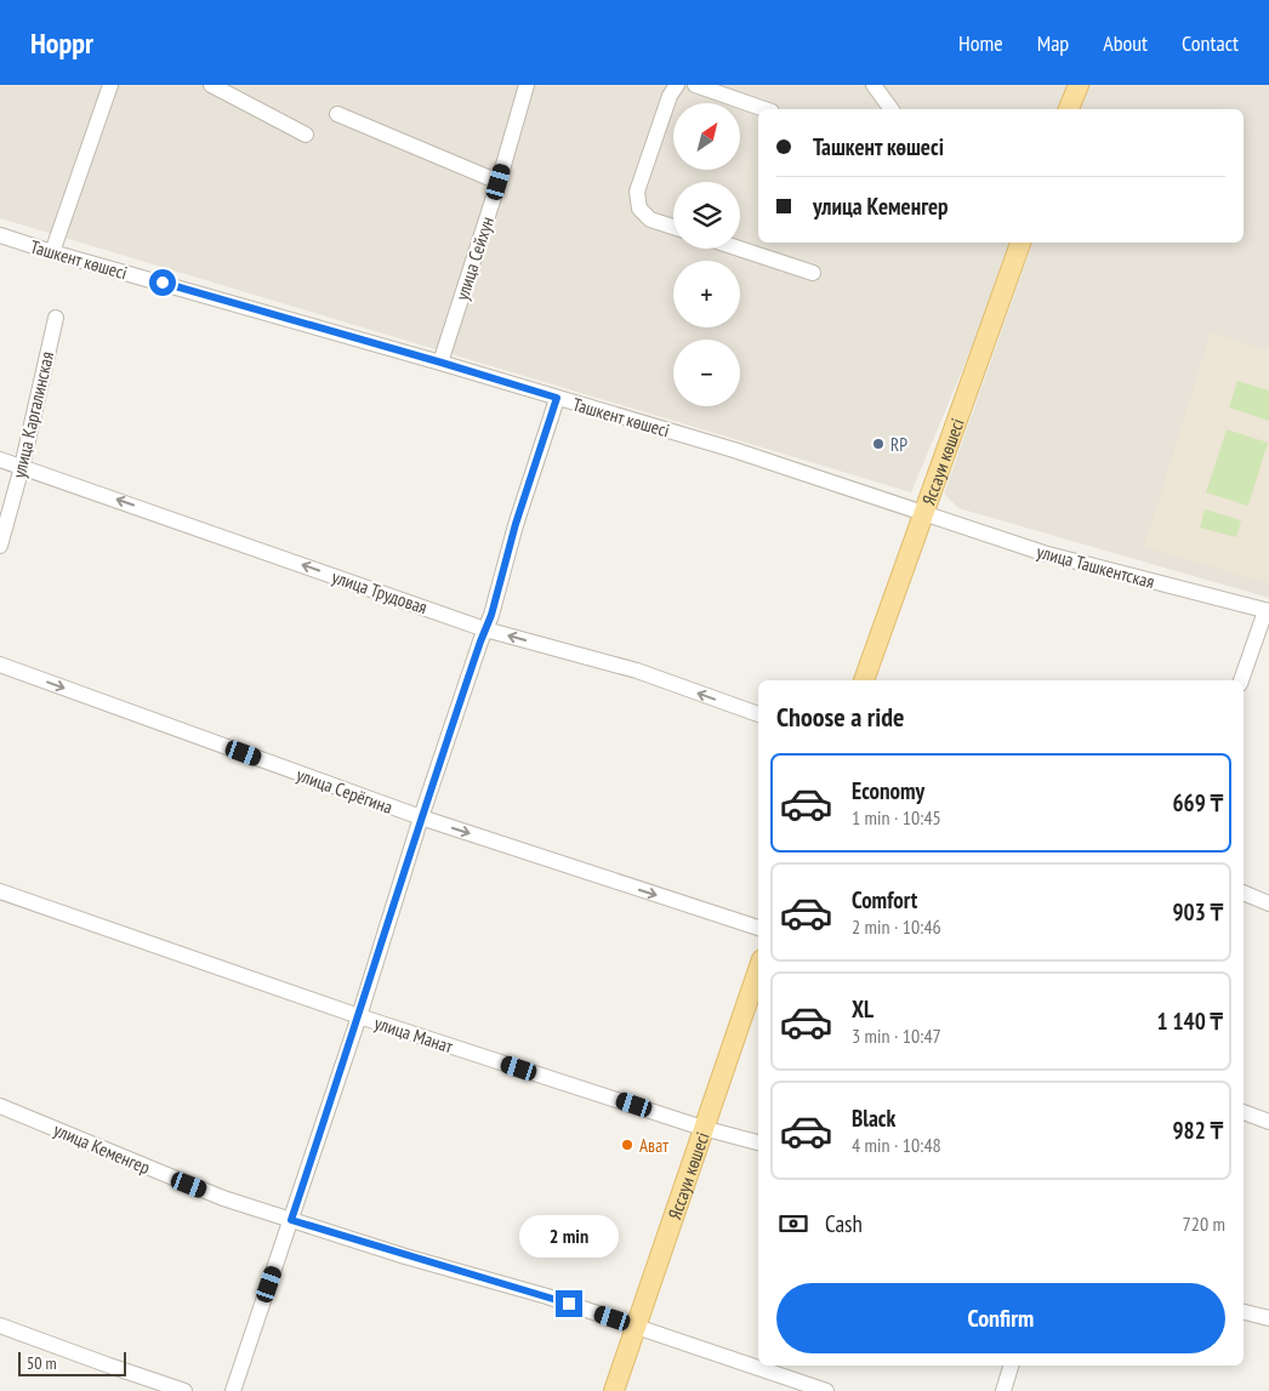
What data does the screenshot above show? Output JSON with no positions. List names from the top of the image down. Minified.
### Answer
{"streets":{"main road":["Яссауи көшесі"],"street":["улица Сейхун","Ташкент көшесі","улица Каргалинская","улица Ташкентская","улица Трудовая","улица Серёгина","улица Манат","улица Кеменгер"]},"crossings":[["улица Сейхун","Ташкент көшесі"],["Ташкент көшесі","Яссауи көшесі"],["Ташкент көшесі","улица Ташкентская"],["улица Каргалинская","улица Трудовая"],["Яссауи көшесі","улица Ташкентская"],["Яссауи көшесі","улица Манат"],["Яссауи көшесі","улица Кеменгер"]],"one_way":["улица Трудовая","улица Серёгина"],"places":["RP","Ават"],"scale_bar":"50 m","north":"top right","page":{"header":"Hoppr","nav":["Home","Map","About","Contact"],"map_buttons":["+","−"],"banner":["Ташкент көшесі","улица Кеменгер"],"heading":"Choose a ride","list":[{"name":"Economy","note":"1 min · 10:45","value":"669 ₸"},{"name":"Comfort","note":"2 min · 10:46","value":"903 ₸"},{"name":"XL","note":"3 min · 10:47","value":"1 140 ₸"},{"name":"Black","note":"4 min · 10:48","value":"982 ₸"}],"pay":["Cash","720 m"],"bubble":"2 min","buttons":"Confirm","scale":"50 m"}}
